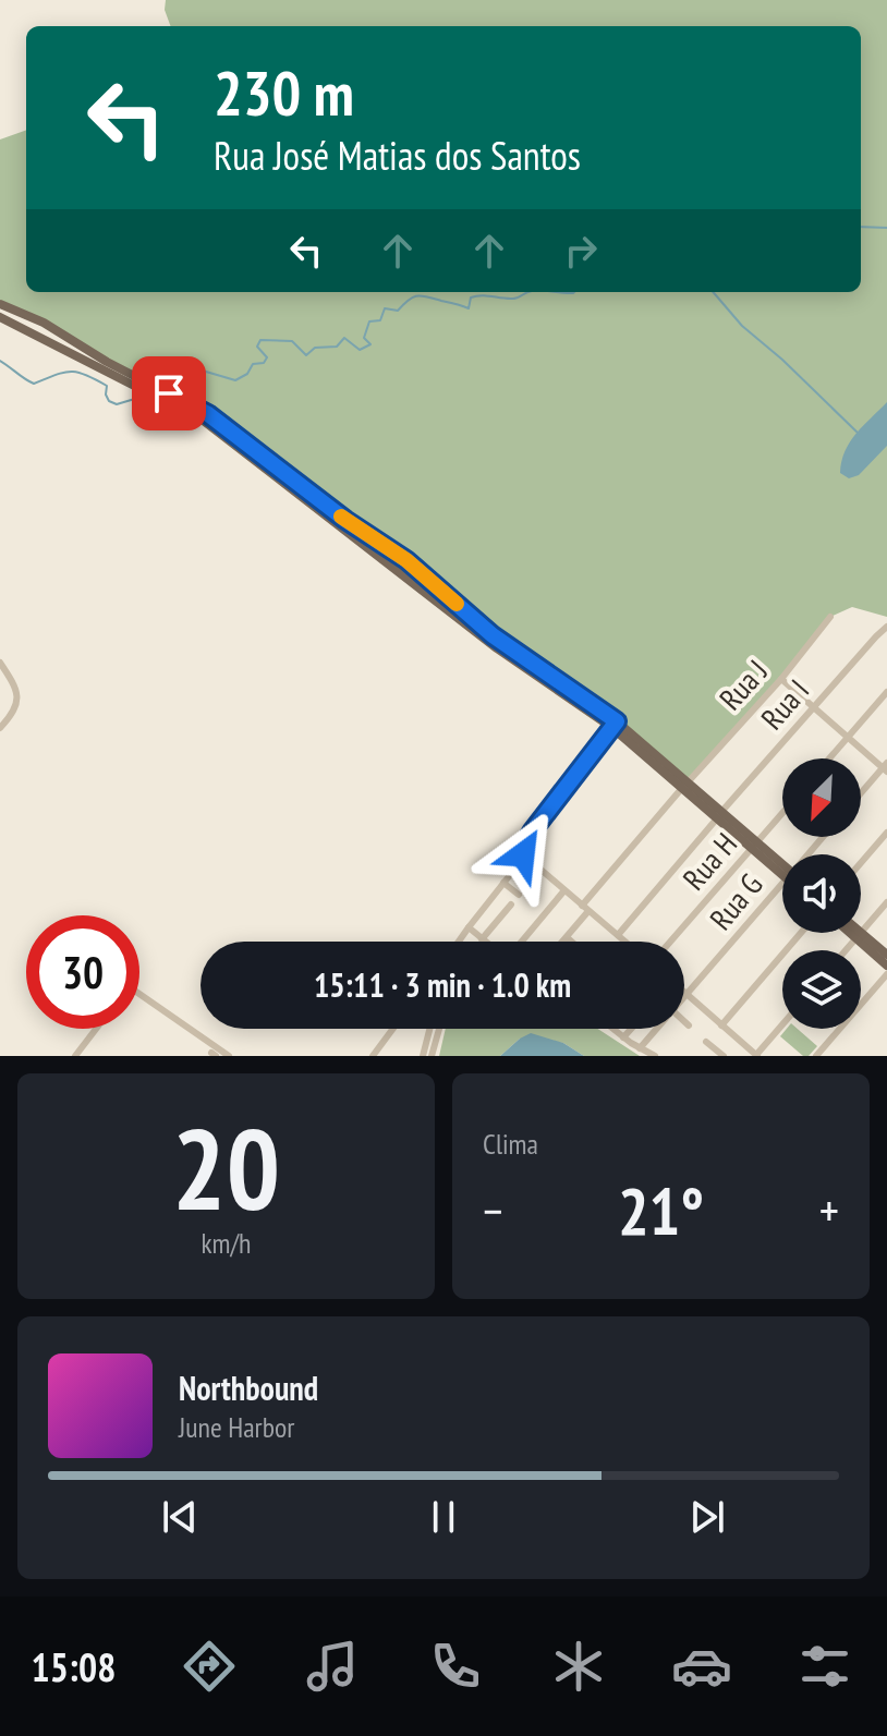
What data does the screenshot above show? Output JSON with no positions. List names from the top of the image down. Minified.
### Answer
{"streets":{"street":["Rua J","Rua I","Rua H","Rua G"]},"north":"bottom left","page":{"turn":["230 m","Rua José Matias dos Santos"],"limit":"30","trip":"15:11 · 3 min · 1.0 km","tile":[["20","km/h"],"Clima"],"heat":["−","21°","+"],"song":["Northbound","June Harbor"],"tabs":"15:08"}}
